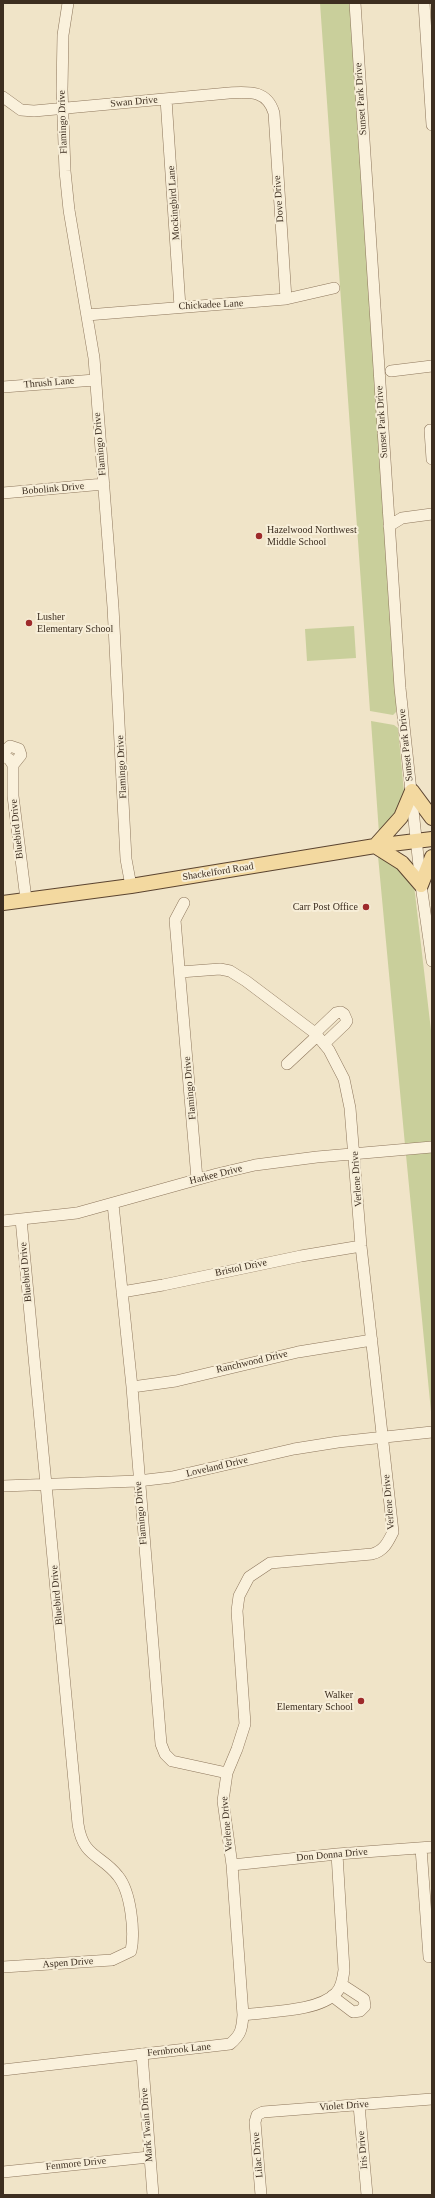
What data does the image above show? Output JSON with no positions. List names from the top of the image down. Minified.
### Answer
{"streets":{"main road":["Shackelford Road"],"street":["Sunset Park Drive","Swan Drive","Flamingo Drive","Dove Drive","Mockingbird Lane","Chickadee Lane","Thrush Lane","Bobolink Drive","Bluebird Drive","Harkee Drive","Verlene Drive","Bristol Drive","Ranchwood Drive","Loveland Drive","Don Donna Drive","Aspen Drive","Fernbrook Lane","Violet Drive","Mark Twain Drive","Iris Drive","Lilac Drive","Fenmore Drive"]},"crossings":[["Sunset Park Drive","Shackelford Road"],["Swan Drive","Flamingo Drive"],["Swan Drive","Dove Drive"],["Swan Drive","Mockingbird Lane"],["Flamingo Drive","Chickadee Lane"],["Flamingo Drive","Thrush Lane"],["Flamingo Drive","Bobolink Drive"],["Flamingo Drive","Shackelford Road"],["Flamingo Drive","Harkee Drive"],["Flamingo Drive","Verlene Drive"],["Flamingo Drive","Bristol Drive"],["Flamingo Drive","Ranchwood Drive"],["Flamingo Drive","Loveland Drive"],["Dove Drive","Chickadee Lane"],["Mockingbird Lane","Chickadee Lane"],["Bluebird Drive","Shackelford Road"],["Bluebird Drive","Harkee Drive"],["Bluebird Drive","Loveland Drive"],["Bluebird Drive","Aspen Drive"],["Harkee Drive","Verlene Drive"],["Verlene Drive","Bristol Drive"],["Verlene Drive","Ranchwood Drive"],["Verlene Drive","Loveland Drive"],["Verlene Drive","Don Donna Drive"],["Verlene Drive","Fernbrook Lane"],["Fernbrook Lane","Mark Twain Drive"],["Violet Drive","Iris Drive"],["Violet Drive","Lilac Drive"],["Mark Twain Drive","Fenmore Drive"]],"places":["Hazelwood Northwest Middle School","Lusher Elementary School","Carr Post Office","Walker Elementary School"]}
